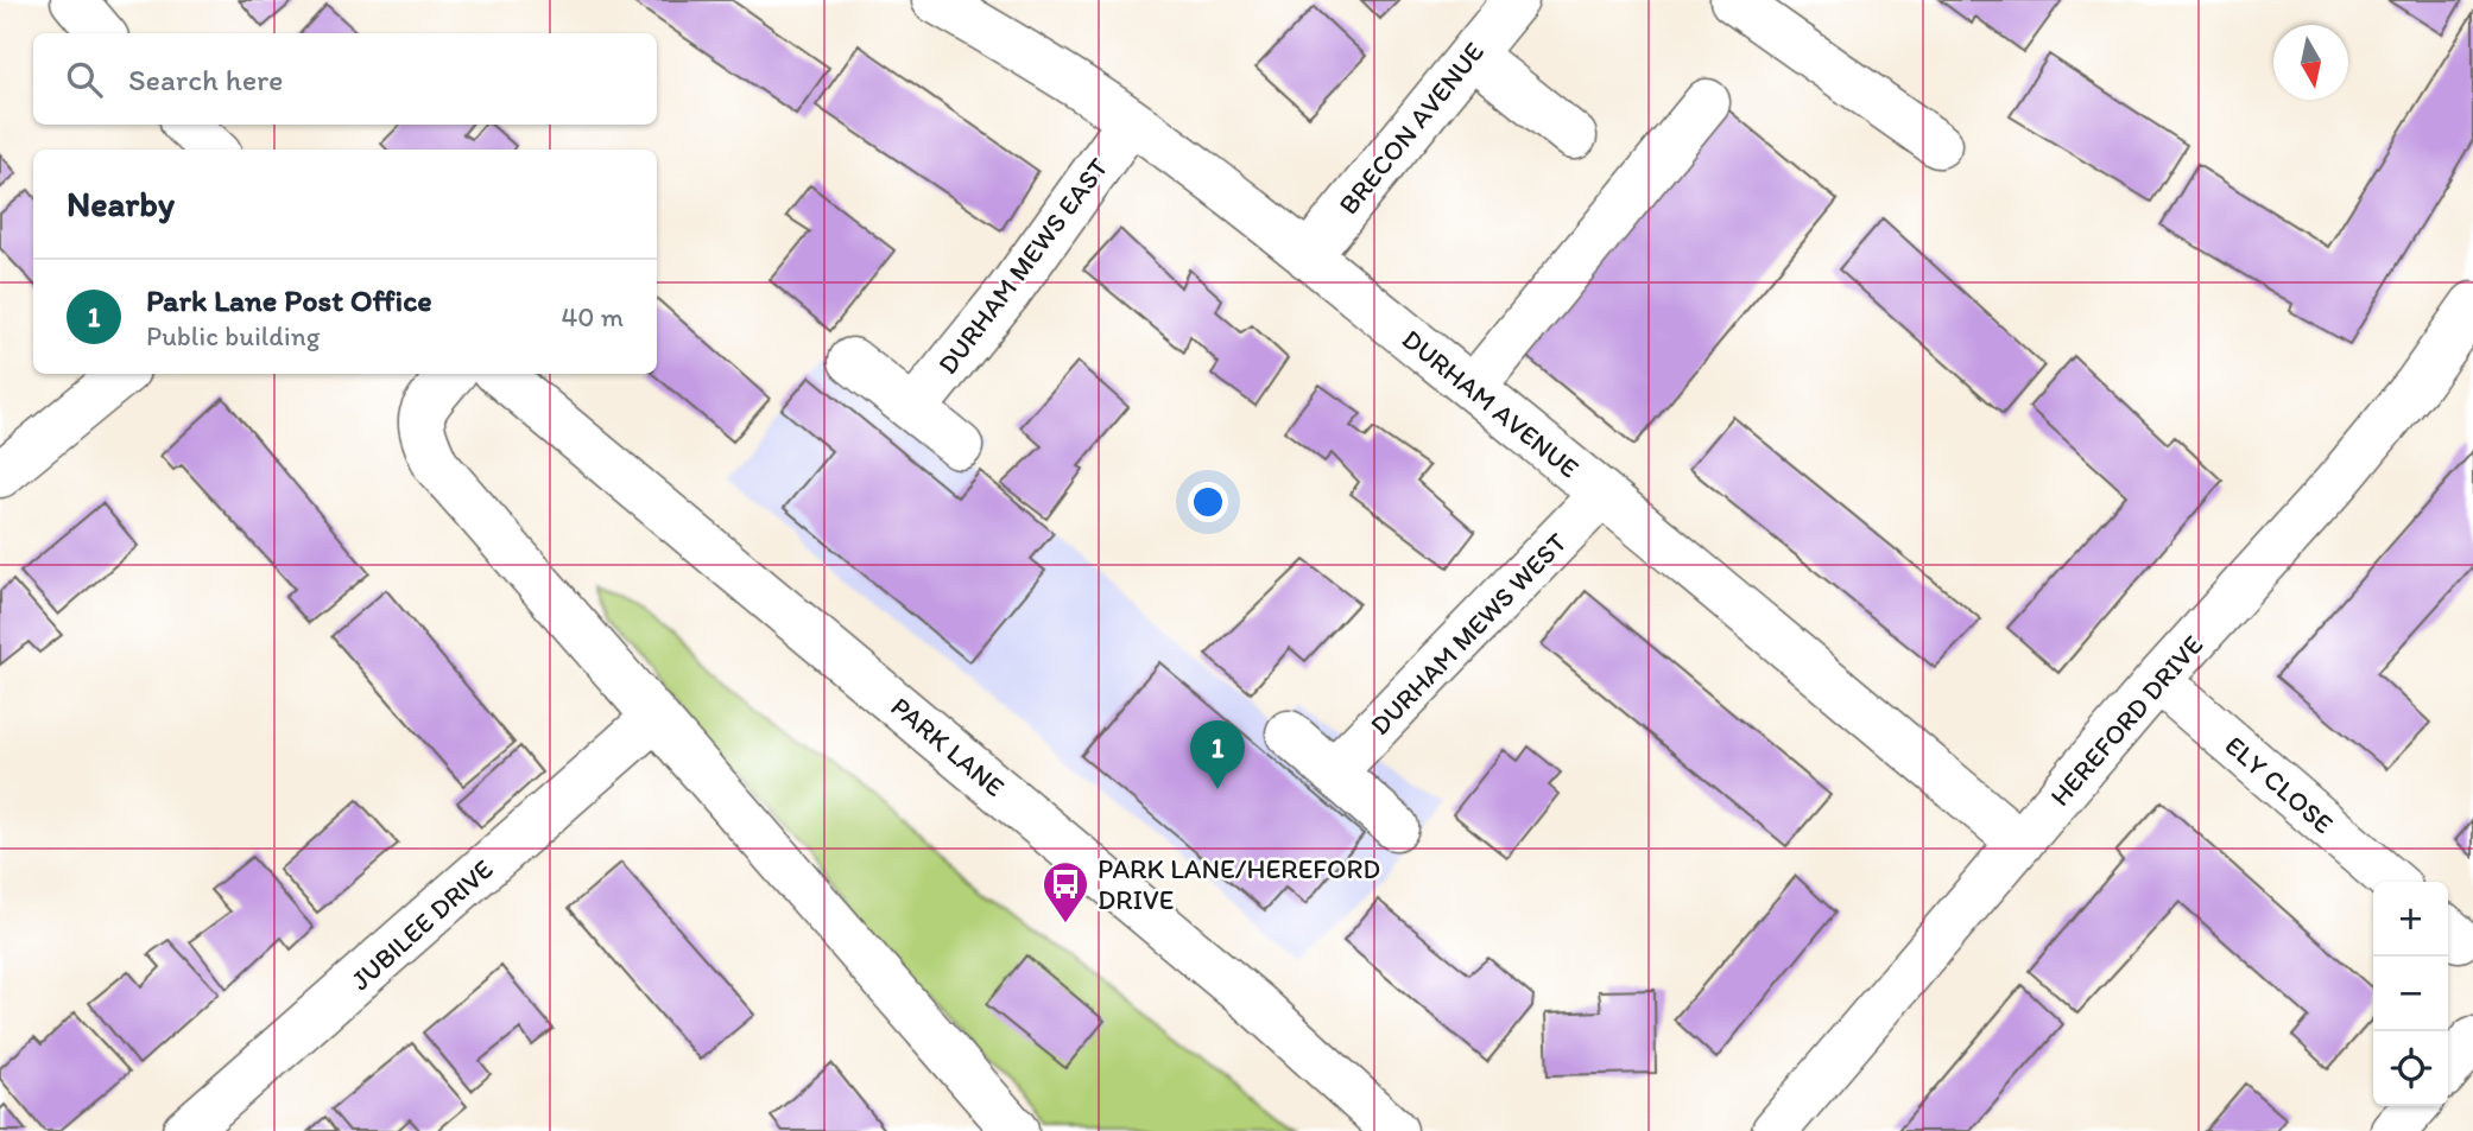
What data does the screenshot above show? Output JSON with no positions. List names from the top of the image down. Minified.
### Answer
{"streets":{"street":["BRECON AVENUE","DURHAM MEWS EAST","DURHAM AVENUE","DURHAM MEWS WEST","HEREFORD DRIVE","PARK LANE","ELY CLOSE","JUBILEE DRIVE"]},"crossings":[["BRECON AVENUE","DURHAM AVENUE"],["DURHAM MEWS EAST","DURHAM AVENUE"],["DURHAM AVENUE","DURHAM MEWS WEST"],["DURHAM AVENUE","HEREFORD DRIVE"],["HEREFORD DRIVE","ELY CLOSE"]],"places":{"bus stop":["PARK LANE/HEREFORD DRIVE"]},"north":"bottom","page":{"search":"Search here","heading":"Nearby","list":[{"mark":"1","name":"Park Lane Post Office","note":"Public building","value":"40 m"}],"pins":"1","map_buttons":["+","−"]}}
